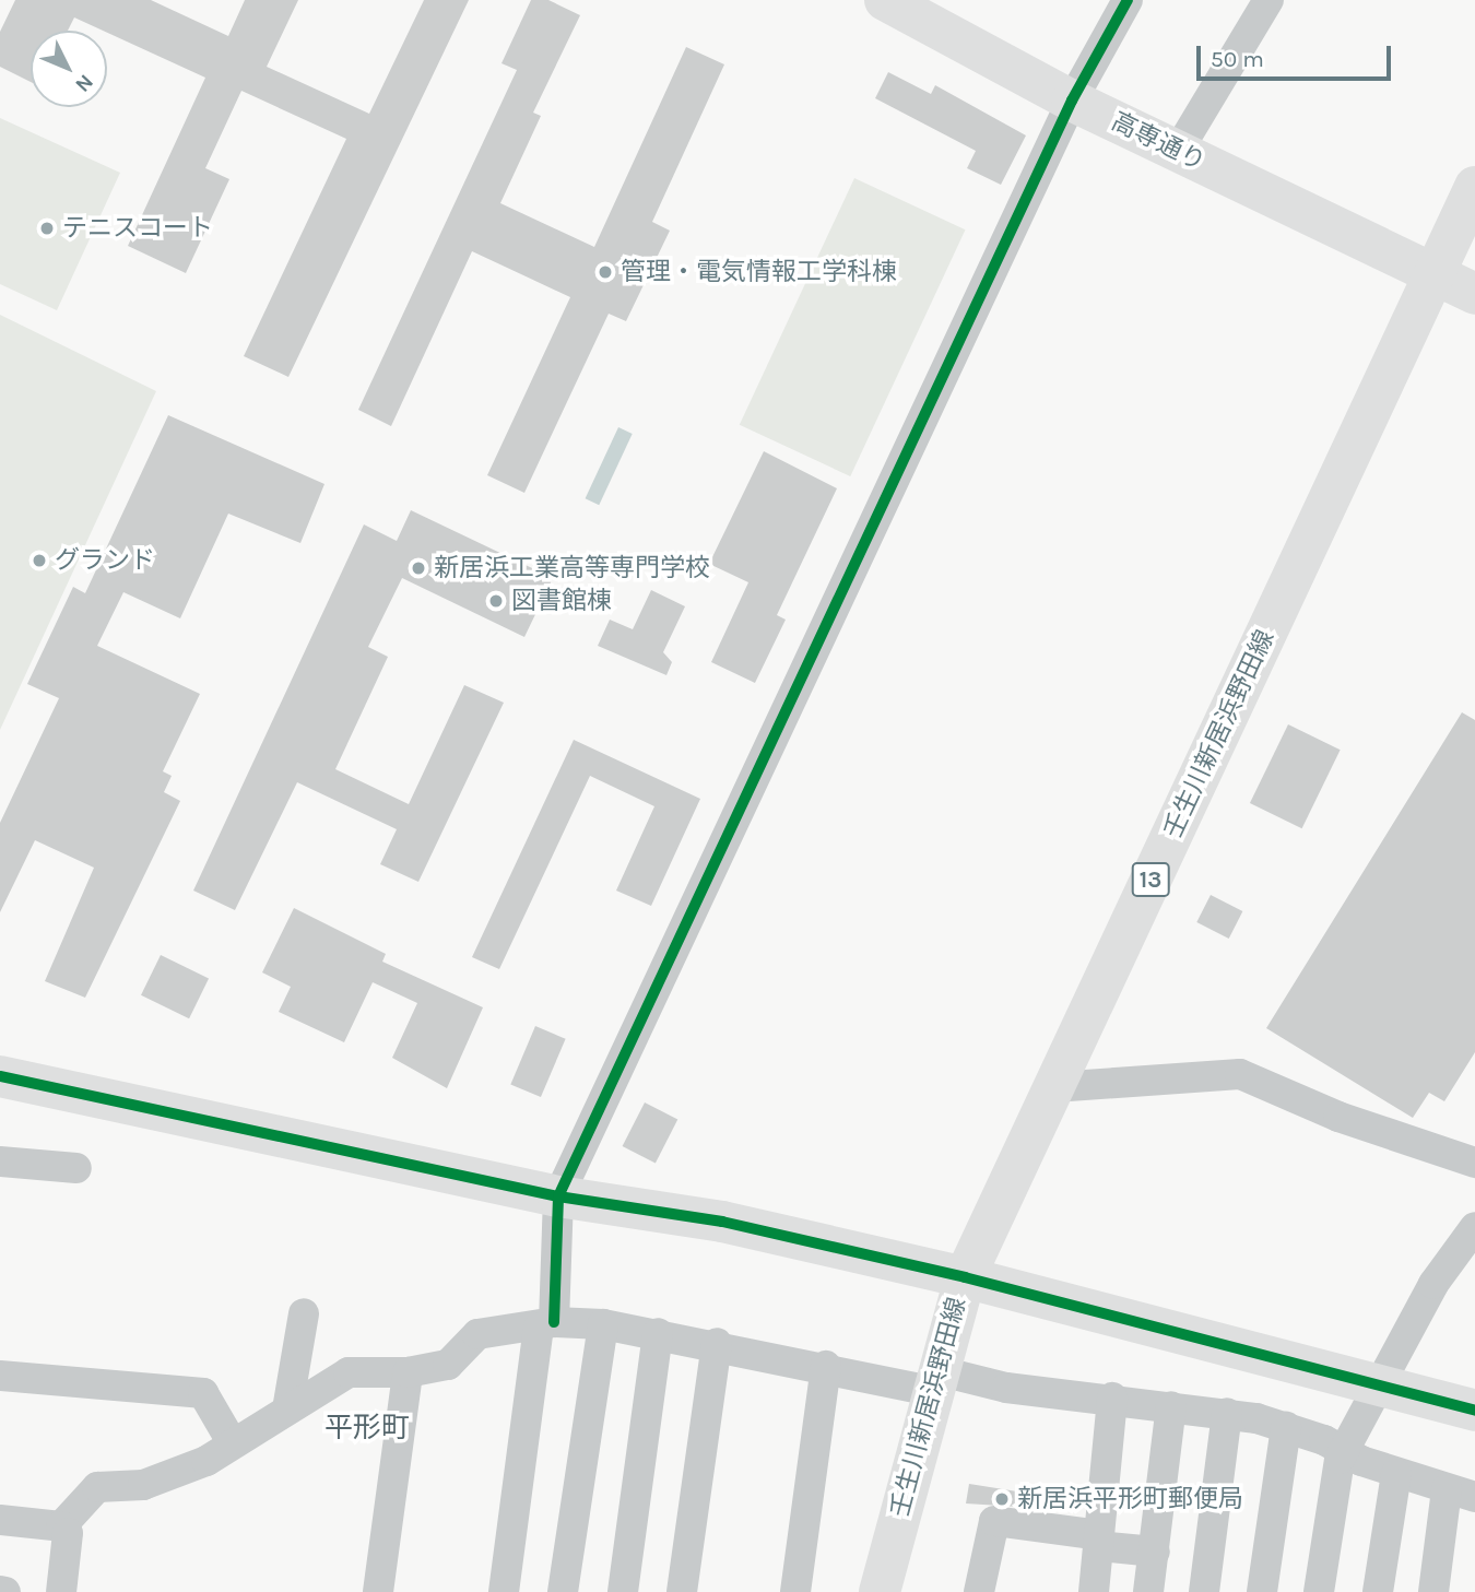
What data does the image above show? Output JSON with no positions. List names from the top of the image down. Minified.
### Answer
{"streets":{"street":["高専通り","壬生川新居浜野田線","13"]},"crossings":[["高専通り","壬生川新居浜野田線"]],"districts":["平形町"],"places":["テニスコート","管理・電気情報工学科棟","グランド","新居浜工業高等専門学校","図書館棟","新居浜平形町郵便局"],"scale_bar":"50 m","north":"bottom right"}
